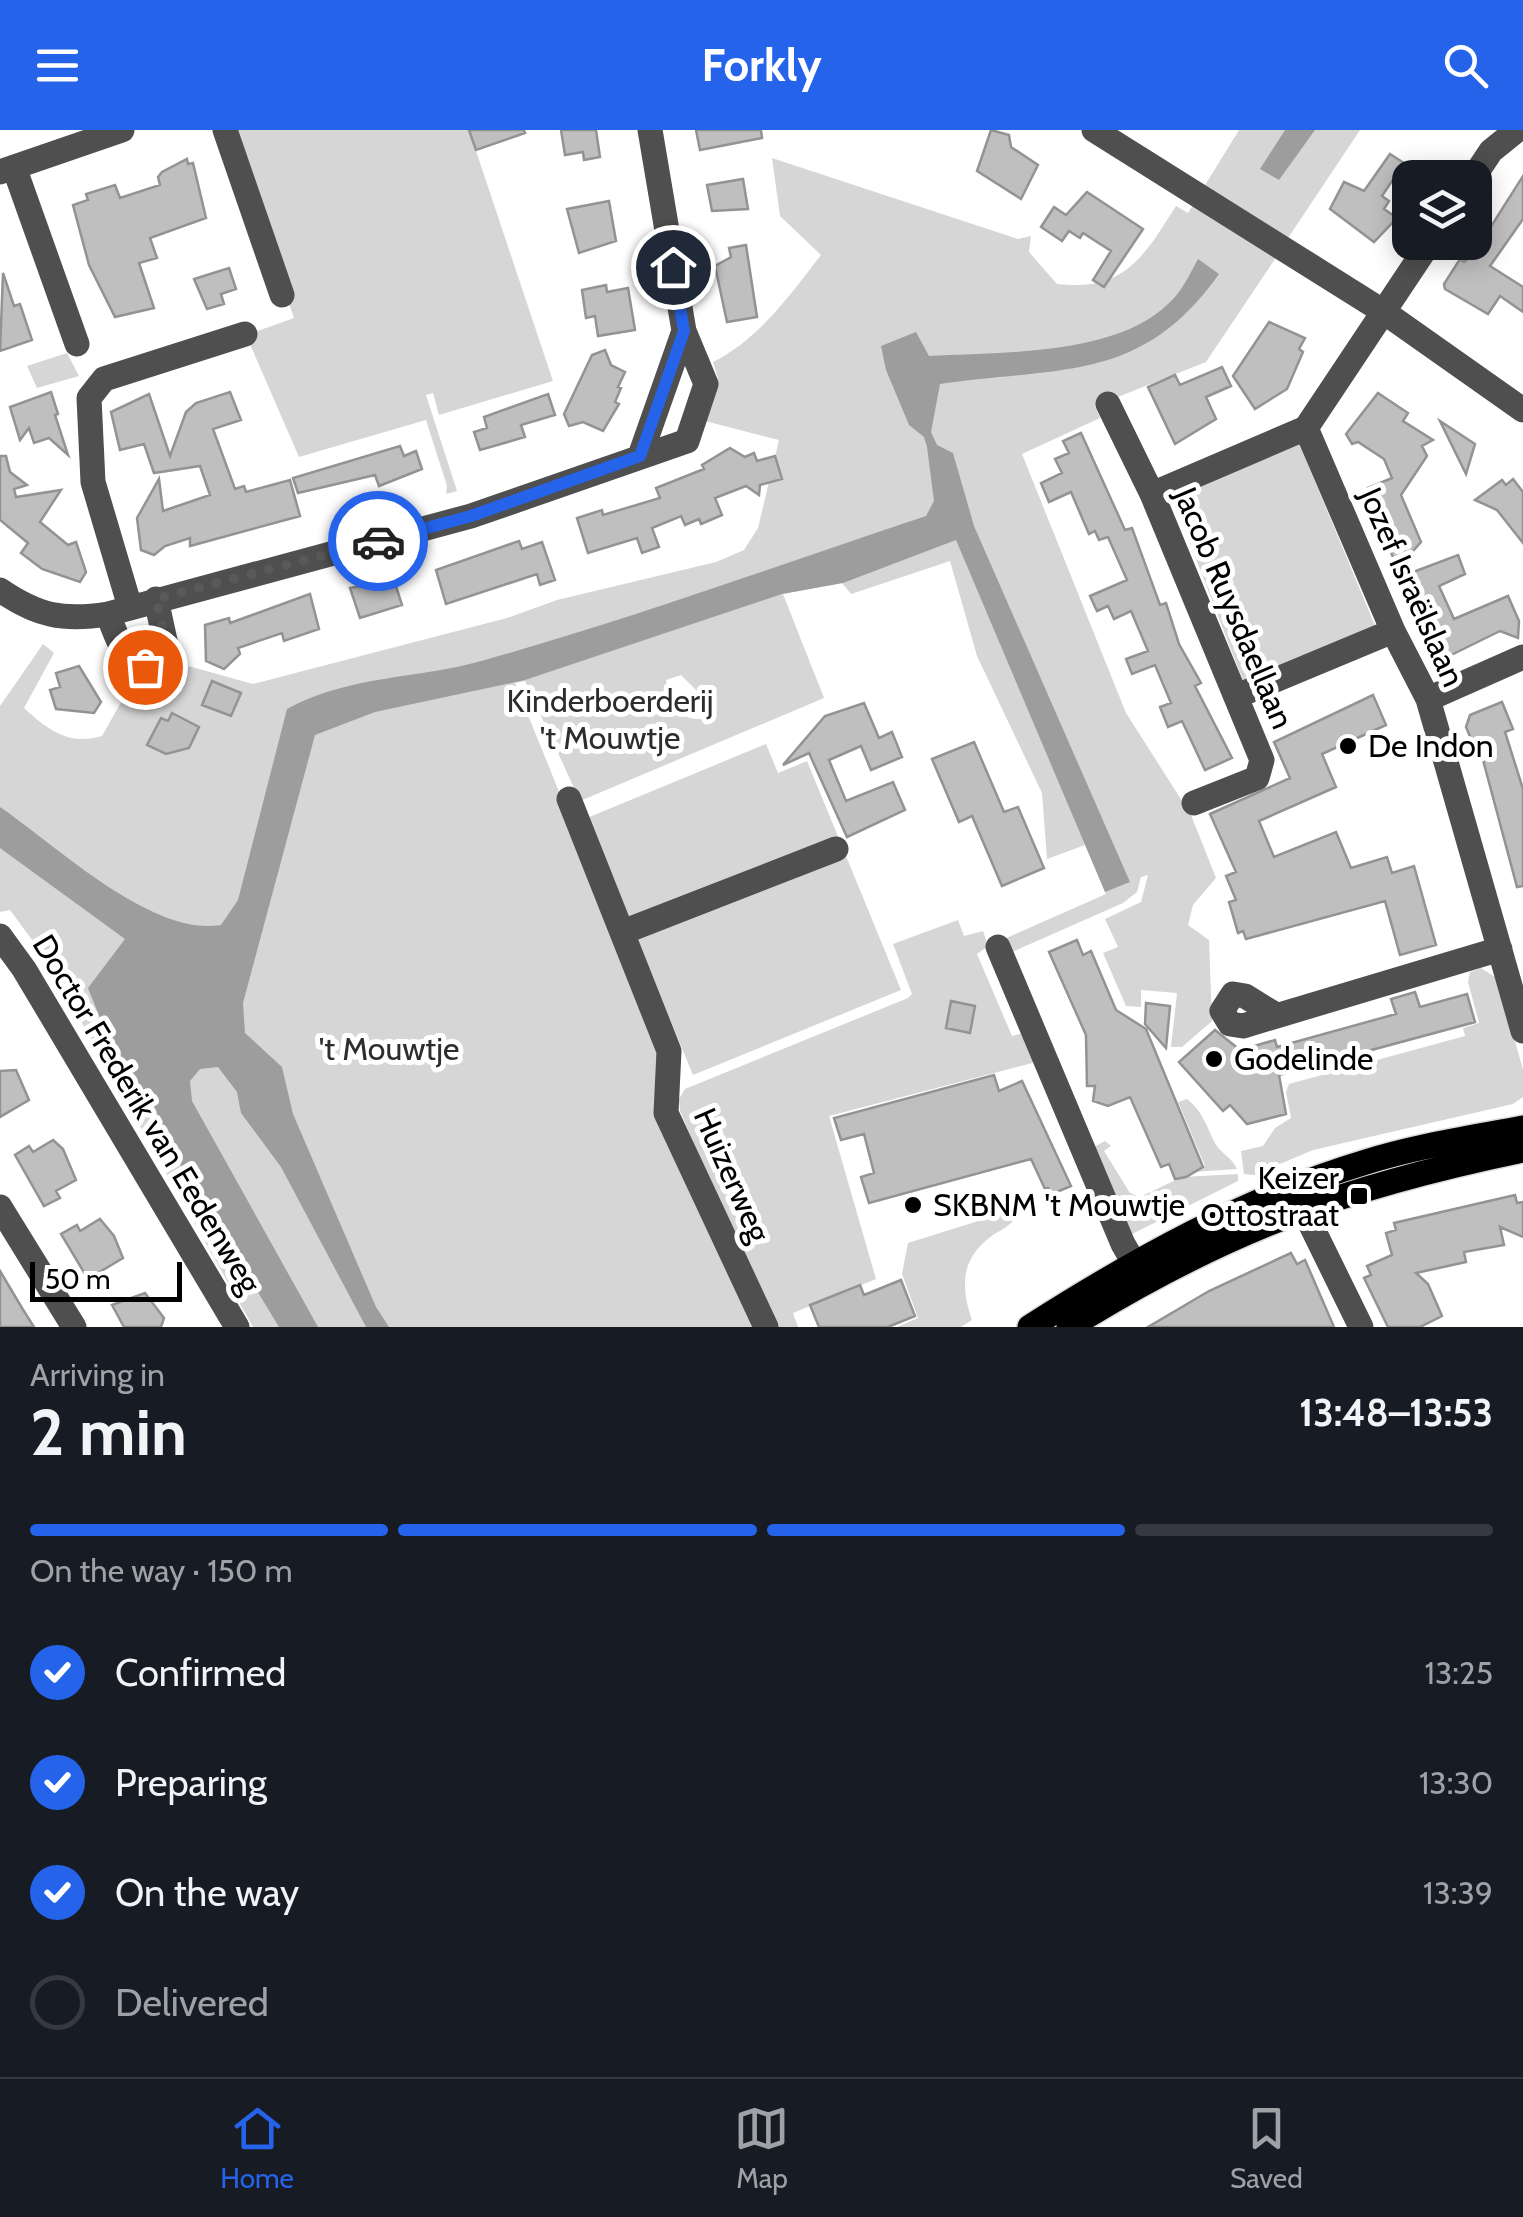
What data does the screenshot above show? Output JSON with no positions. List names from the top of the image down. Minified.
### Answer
{"streets":{"street":["Jozef Israëlslaan","Jacob Ruysdaellaan","Doctor Frederik van Eedenweg","Huizerweg"]},"parks":["Kinderboerderij 't Mouwtje","'t Mouwtje"],"places":{"other":["De Indon","Godelinde","SKBNM 't Mouwtje"],"transit":["Keizer Ottostraat"]},"scale_bar":"50 m","page":{"header":"Forkly","scale":"50 m","heading":["2 min","Arriving in","13:48–13:53"],"bar":"On the way · 150 m","list":[["Confirmed","13:25"],["Preparing","13:30"],["On the way","13:39"],"Delivered"],"tabs":["Home","Map","Saved"]}}
